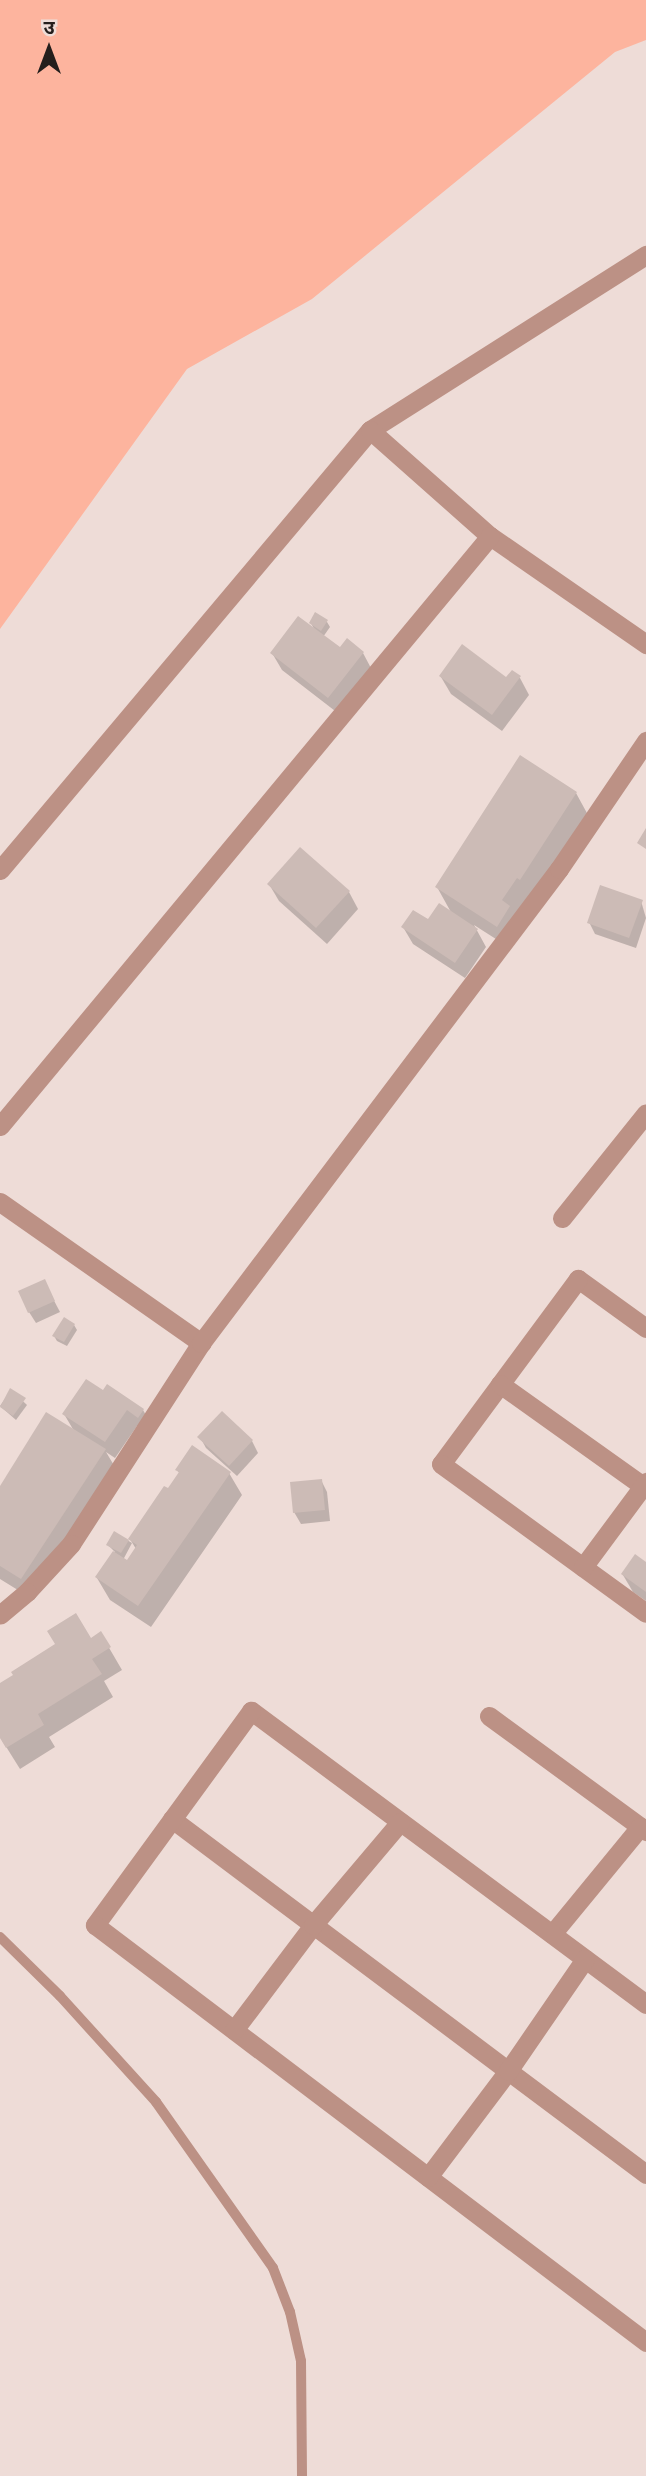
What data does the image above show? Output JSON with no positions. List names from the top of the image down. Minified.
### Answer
{"north":"top"}
